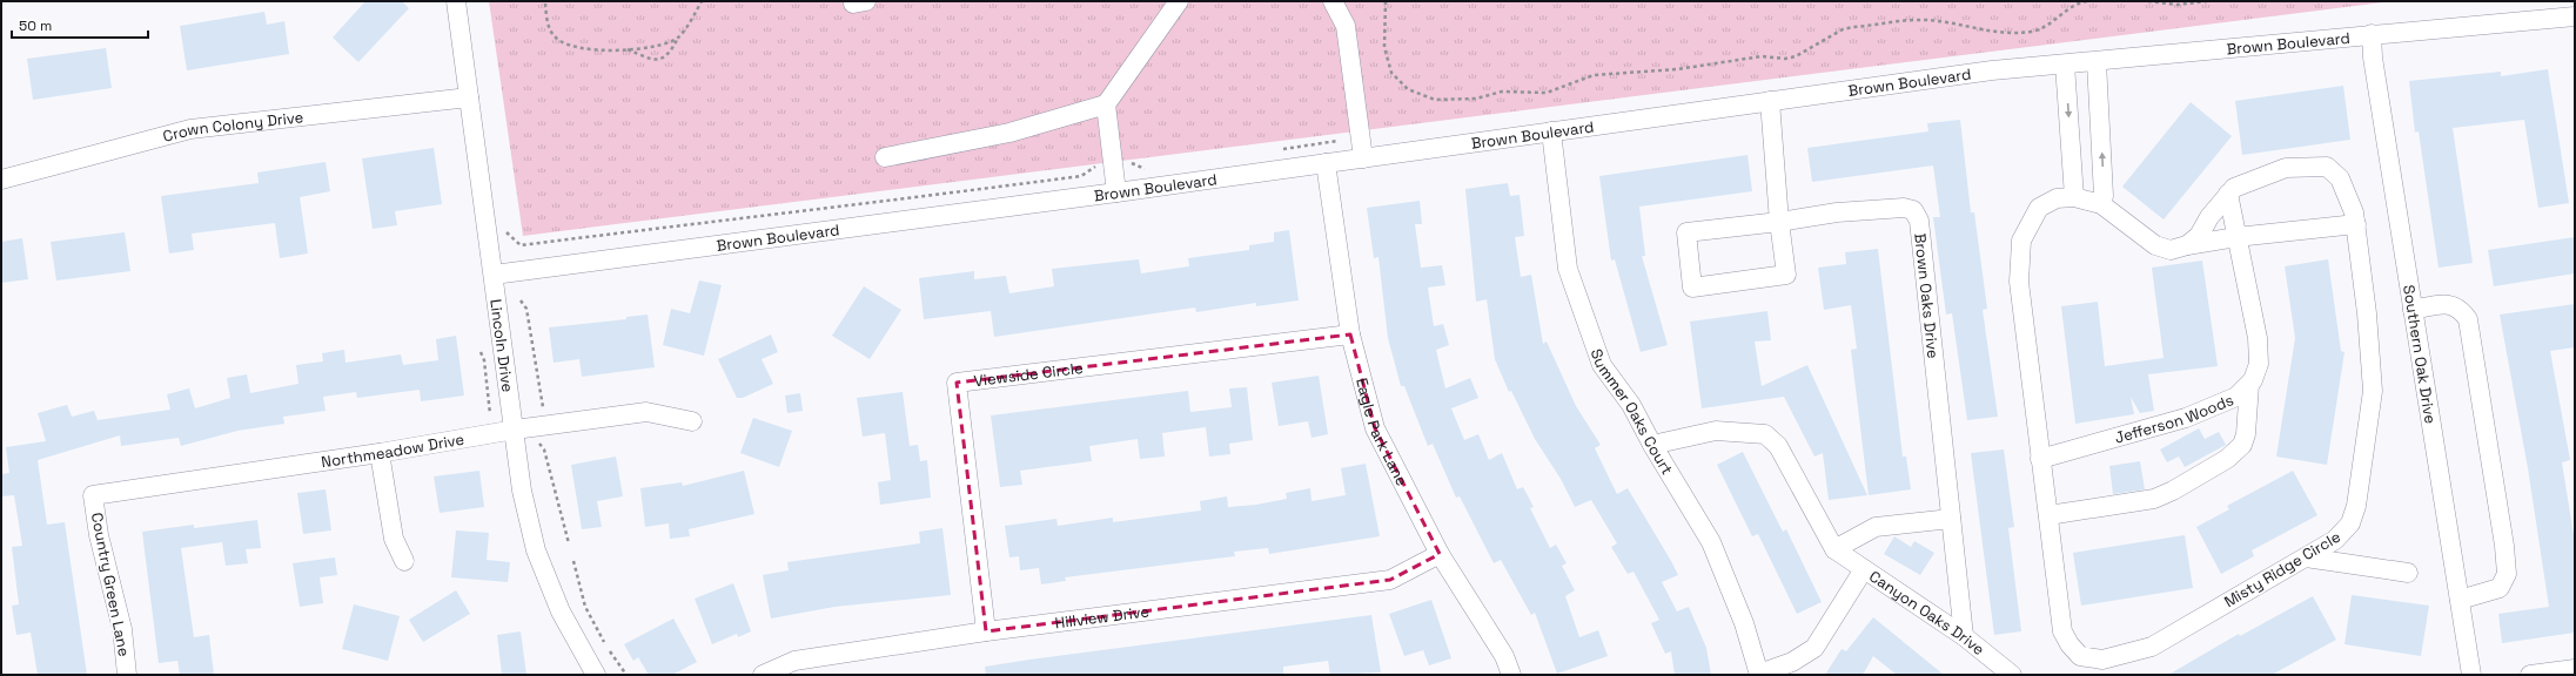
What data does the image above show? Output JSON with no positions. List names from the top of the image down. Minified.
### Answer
{"streets":{"street":["Brown Boulevard","Crown Colony Drive","Brown Oaks Drive","Lincoln Drive","Southern Oak Drive","Viewside Circle","Summer Oaks Court","Jefferson Woods","Eagle Park Lane","Northmeadow Drive","Misty Ridge Circle","Country Green Lane","Canyon Oaks Drive","Hillview Drive"]},"crossings":[["Brown Boulevard","Lincoln Drive"],["Brown Boulevard","Southern Oak Drive"],["Brown Boulevard","Summer Oaks Court"],["Brown Boulevard","Eagle Park Lane"],["Crown Colony Drive","Lincoln Drive"],["Brown Oaks Drive","Canyon Oaks Drive"],["Lincoln Drive","Northmeadow Drive"],["Viewside Circle","Eagle Park Lane"],["Viewside Circle","Hillview Drive"],["Summer Oaks Court","Canyon Oaks Drive"],["Jefferson Woods","Misty Ridge Circle"],["Eagle Park Lane","Hillview Drive"],["Northmeadow Drive","Country Green Lane"]],"scale_bar":"50 m"}
